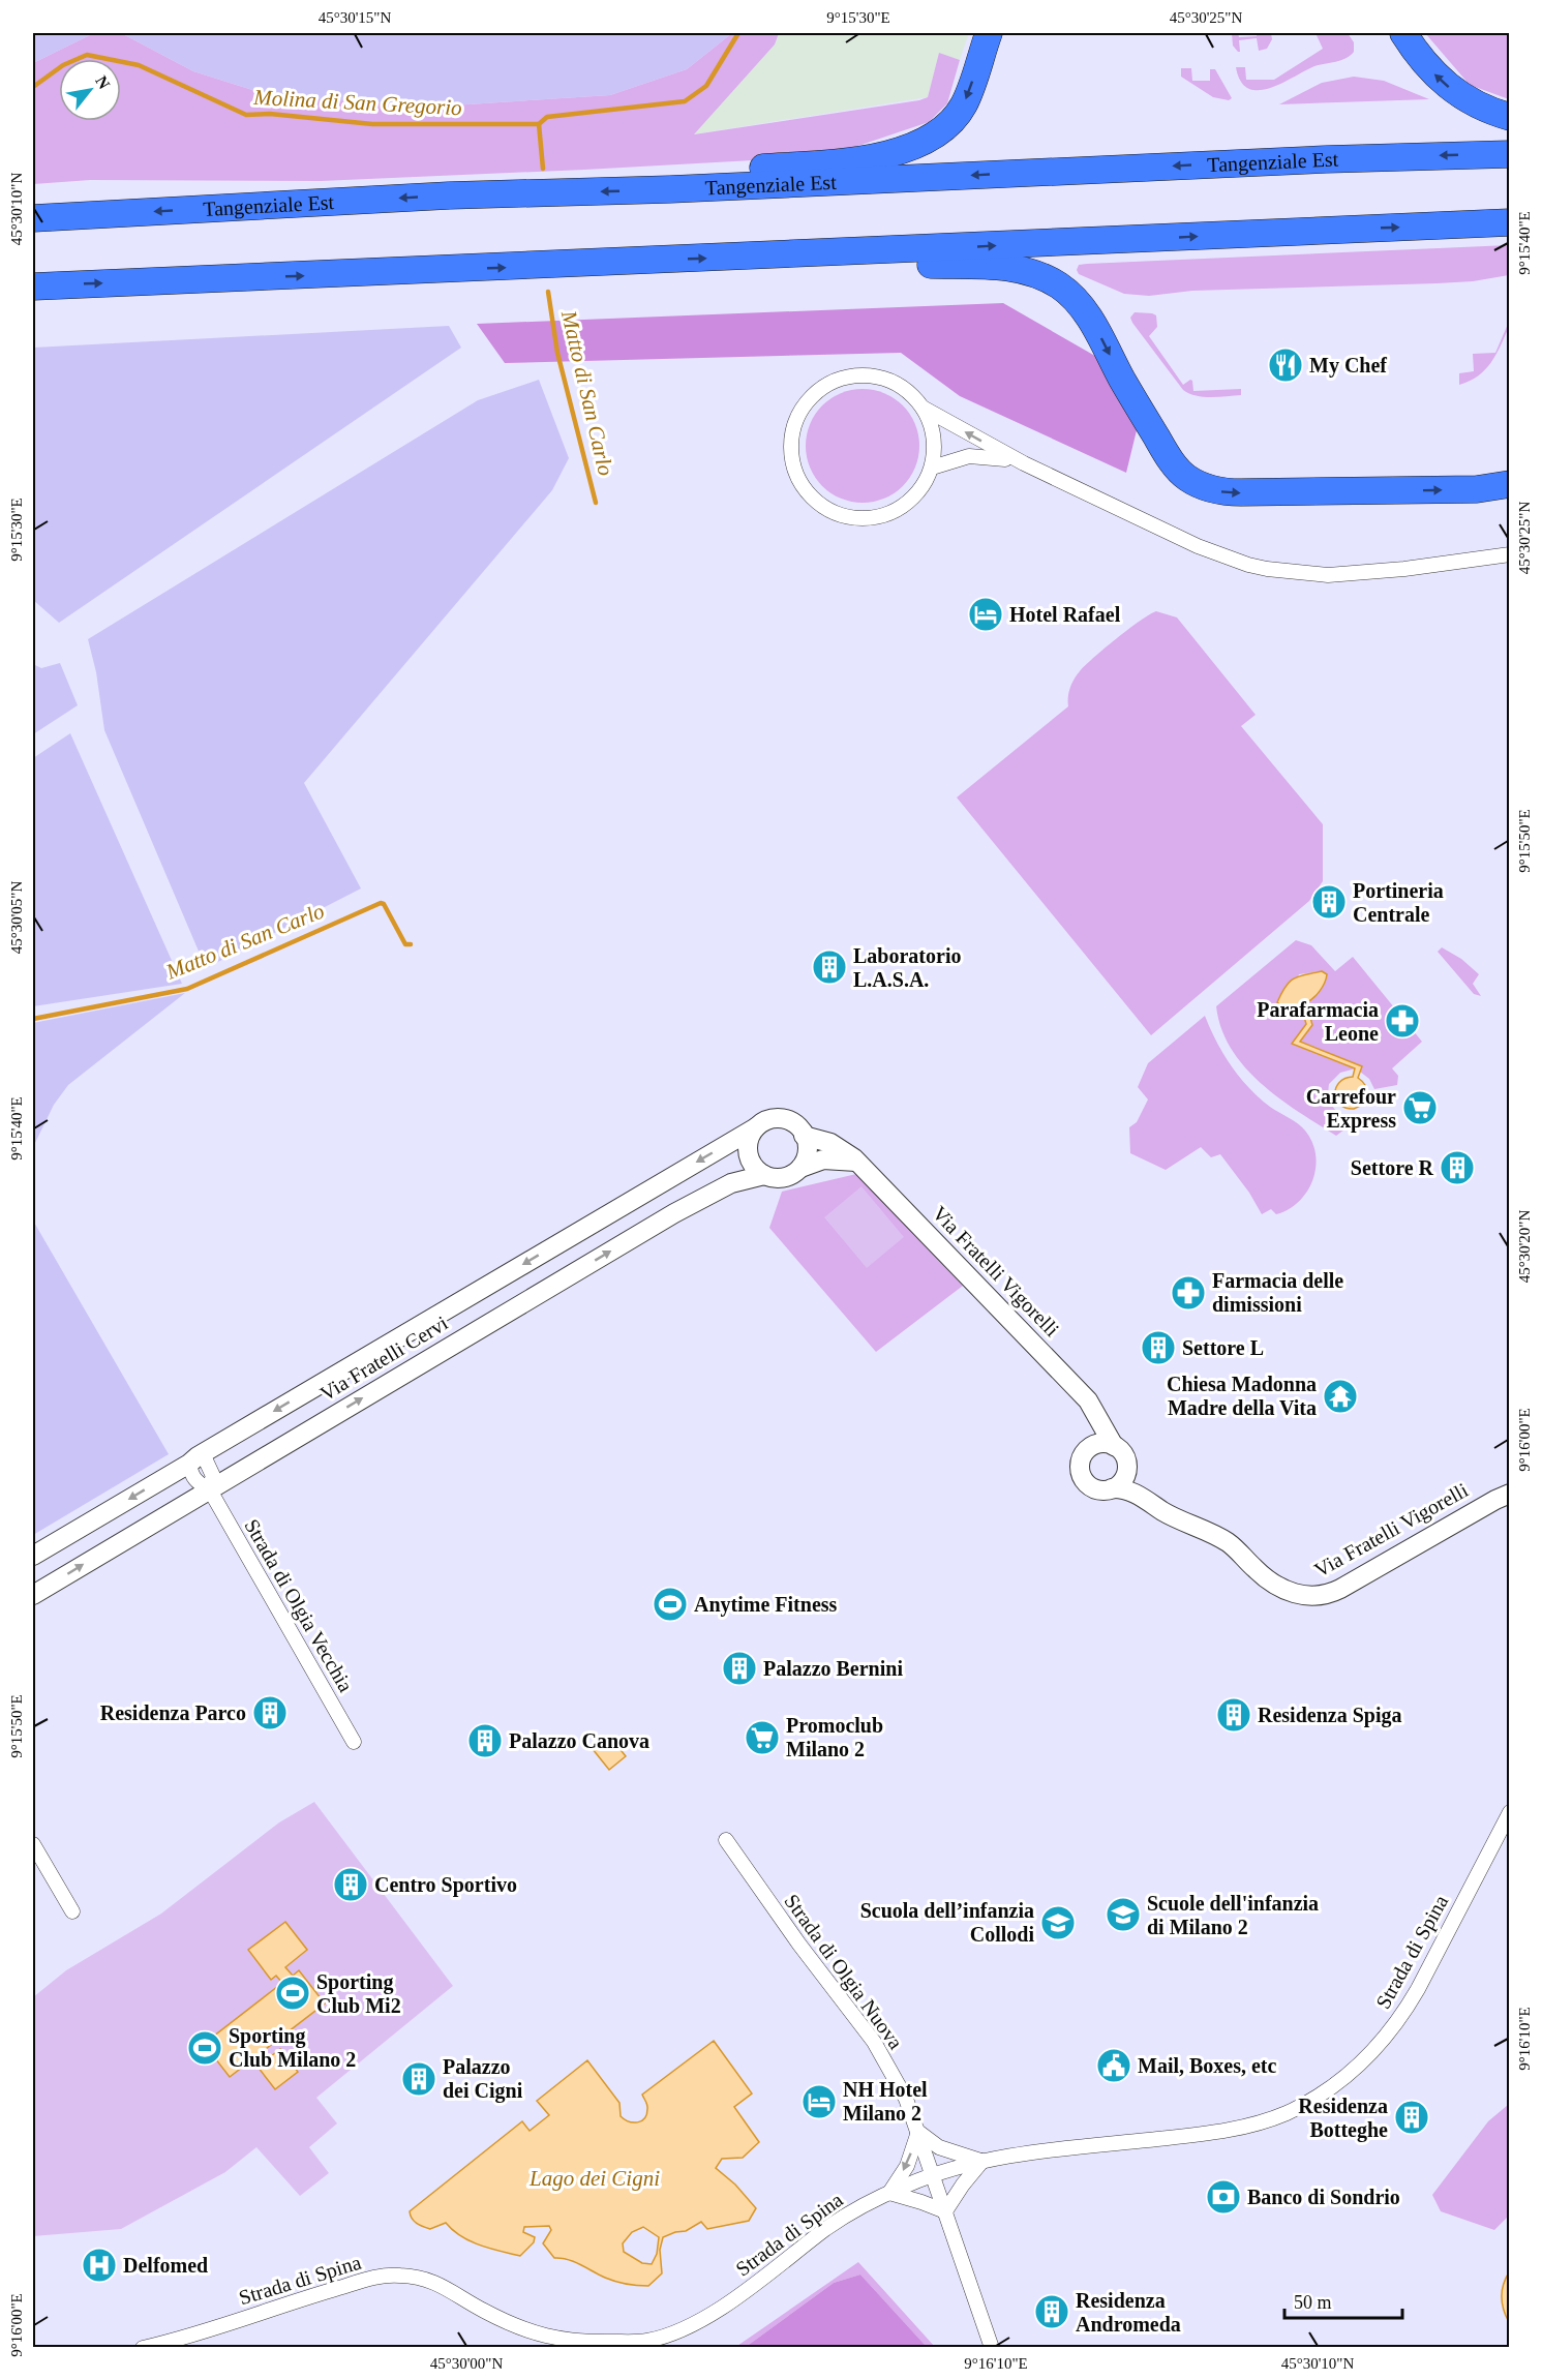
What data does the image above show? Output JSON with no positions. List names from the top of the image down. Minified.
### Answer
{"streets":{"highway":["Tangenziale Est"],"street":["Via Fratelli Vigorelli","Via Fratelli Cervi","Strada di Olgia Vecchia","Strada di Spina","Strada di Olgia Nuova"]},"crossings":[["Via Fratelli Vigorelli","Via Fratelli Cervi"],["Via Fratelli Cervi","Strada di Olgia Vecchia"],["Strada di Spina","Strada di Olgia Nuova"]],"water":["Molina di San Gregorio","Matto di San Carlo","Lago dei Cigni"],"places":{"restaurant":["My Chef"],"hotel":["Hotel Rafael","NH Hotel Milano 2"],"building":["Portineria Centrale","Laboratorio L.A.S.A.","Settore R","Settore L","Palazzo Bernini","Residenza Parco","Residenza Spiga","Palazzo Canova","Centro Sportivo","Palazzo dei Cigni","Residenza Botteghe","Residenza Andromeda"],"pharmacy":["Parafarmacia Leone","Farmacia delle dimissioni"],"supermarket":["Carrefour Express","Promoclub Milano 2"],"temple":["Chiesa Madonna Madre della Vita"],"sports":["Anytime Fitness","Sporting Club Mi2","Sporting Club Milano 2"],"school or university":["Scuole dell'infanzia di Milano 2","Scuola dell’infanzia Collodi"],"public building":["Mail, Boxes, etc"],"bank":["Banco di Sondrio"],"hospital":["Delfomed"]},"scale_bar":"50 m","north":"top right","coordinates":["45°30'15\"N","9°15'30\"E","45°30'25\"N","45°30'10\"N","9°15'40\"E","9°15'50\"E","45°30'05\"N","45°30'20\"N","9°16'00\"E","9°16'10\"E","45°30'00\"N"]}
